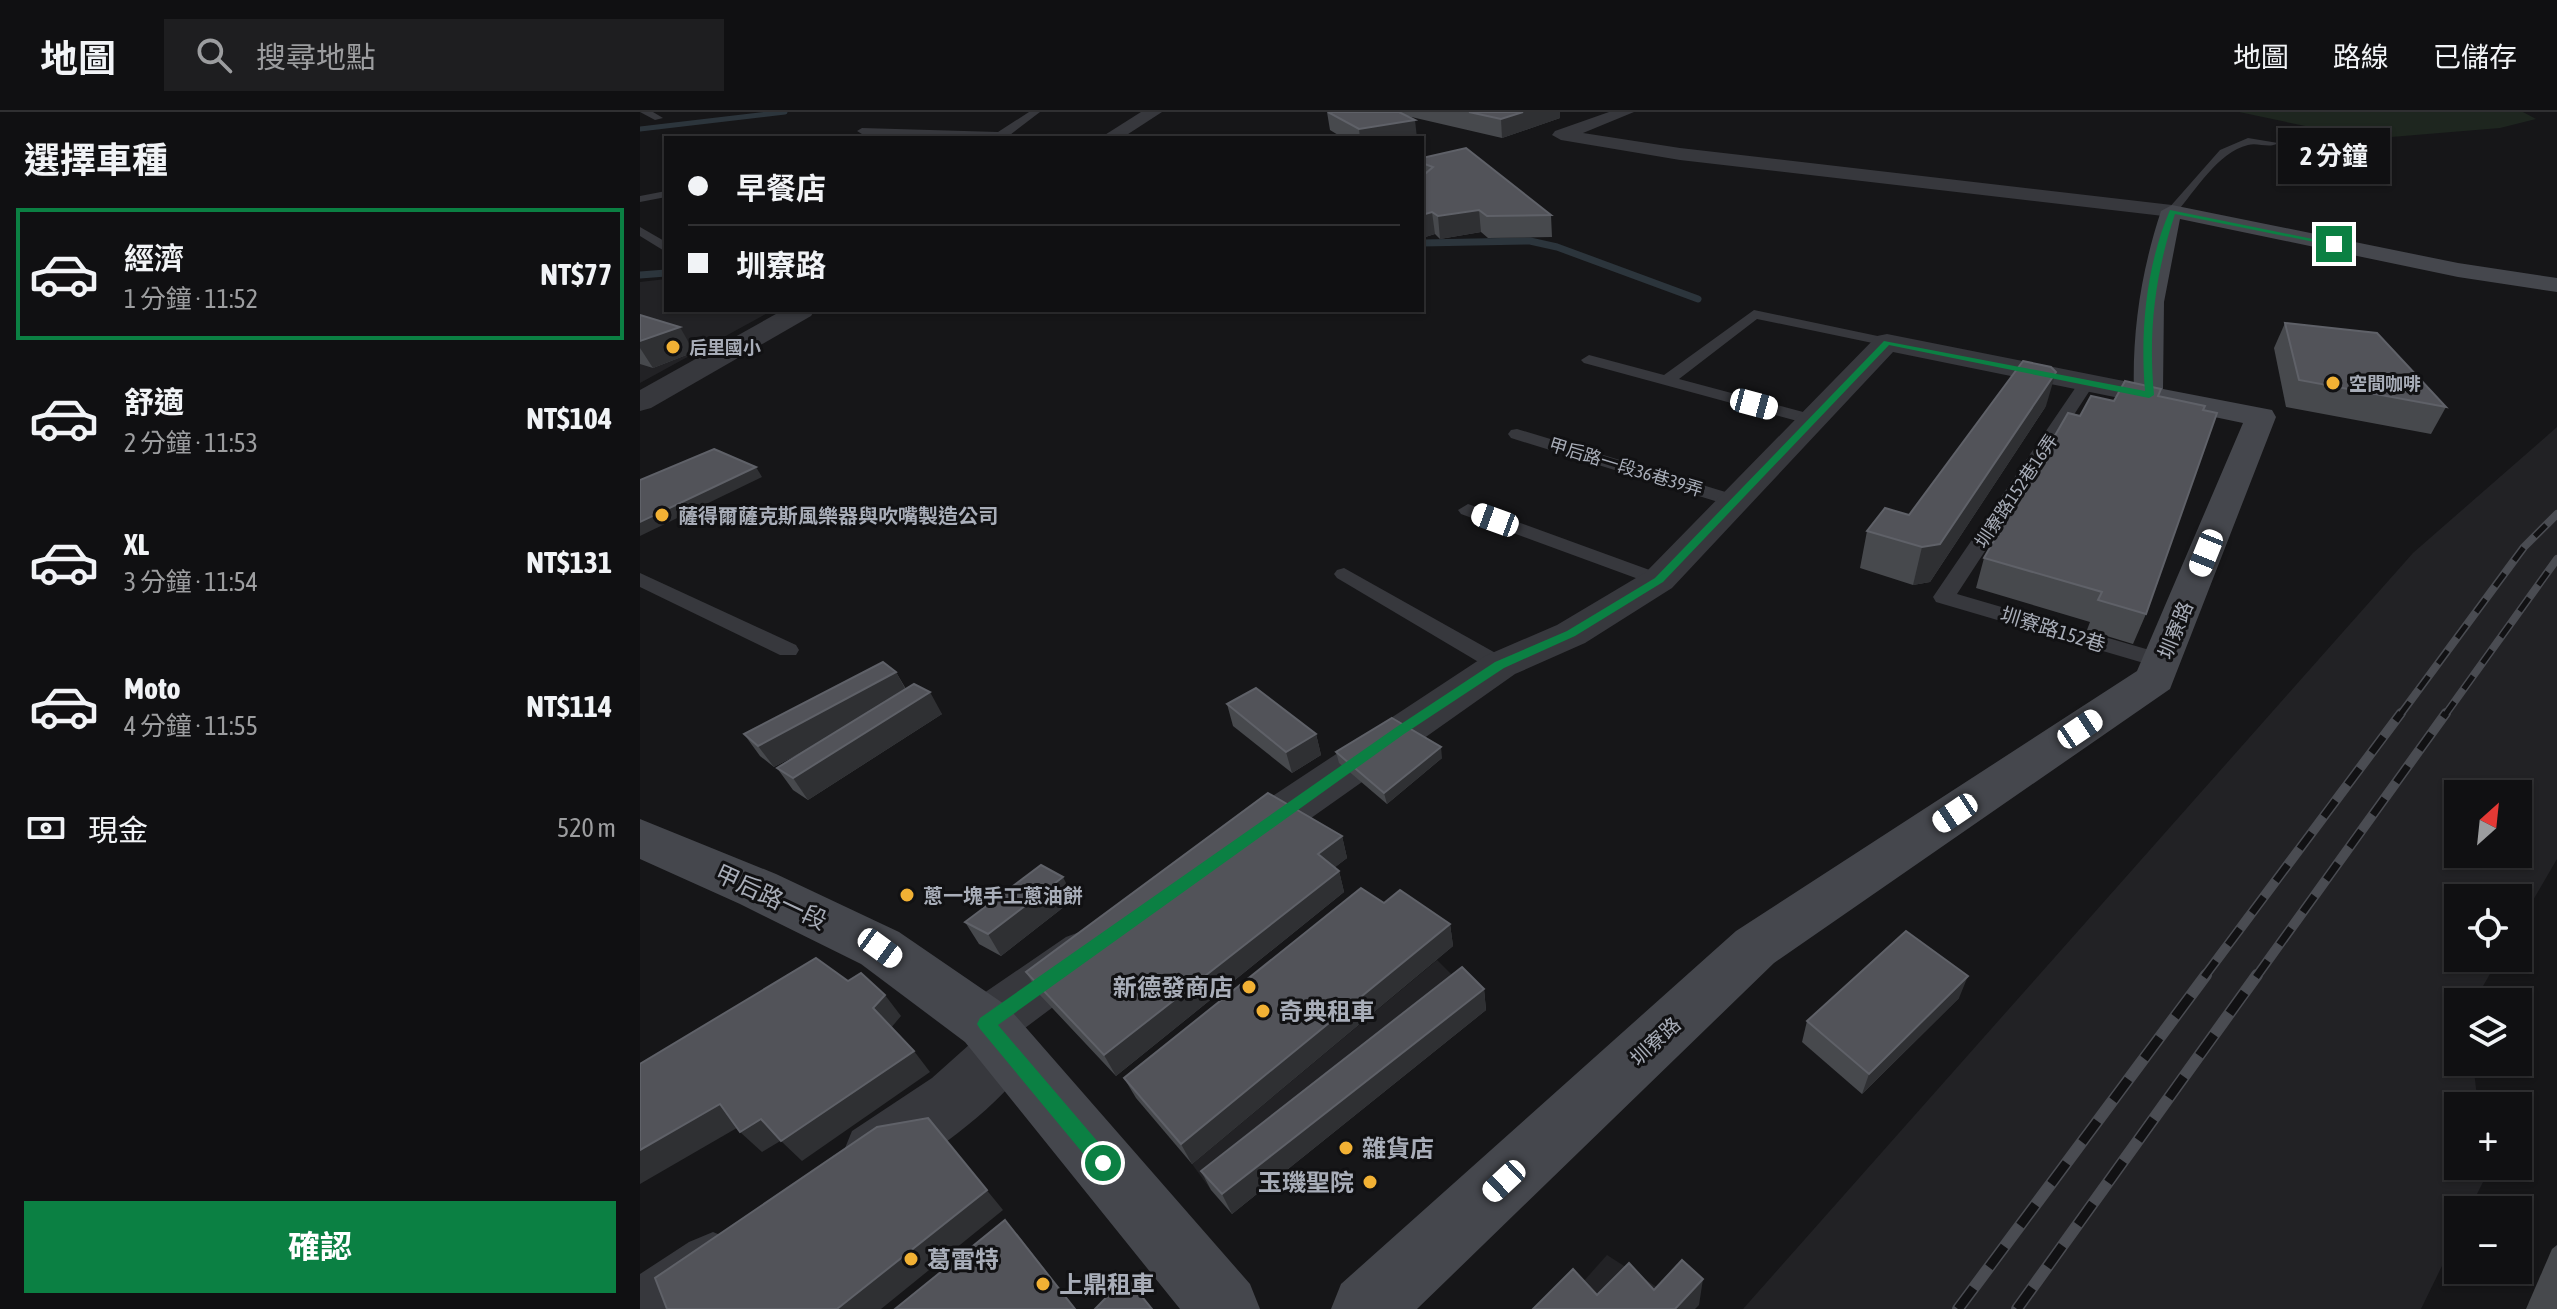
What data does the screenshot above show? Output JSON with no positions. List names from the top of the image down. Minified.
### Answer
{"streets":{"street":["圳寮路","甲后路一段"],"lane":["甲后路一段36巷39弄","圳寮路152巷16弄","圳寮路152巷"]},"crossings":[["圳寮路152巷16弄","圳寮路152巷"],["圳寮路152巷","圳寮路"]],"places":["后里國小","空間咖啡","薩得爾薩克斯風樂器與吹嘴製造公司","蔥一塊手工蔥油餅","新德發商店","奇典租車","雜貨店","玉璣聖院","葛雷特","上鼎租車"],"north":"top right","page":{"header":"地圖","search":"搜尋地點","nav":["地圖","路線","已儲存"],"heading":"選擇車種","bubble":"2 分鐘","banner":["早餐店","圳寮路"],"list":[{"name":"經濟","note":"1 分鐘 · 11:52","value":"NT$77"},{"name":"舒適","note":"2 分鐘 · 11:53","value":"NT$104"},{"name":"XL","note":"3 分鐘 · 11:54","value":"NT$131"},{"name":"Moto","note":"4 分鐘 · 11:55","value":"NT$114"}],"map_buttons":["+","−"],"pay":["現金","520 m"],"buttons":"確認"}}
